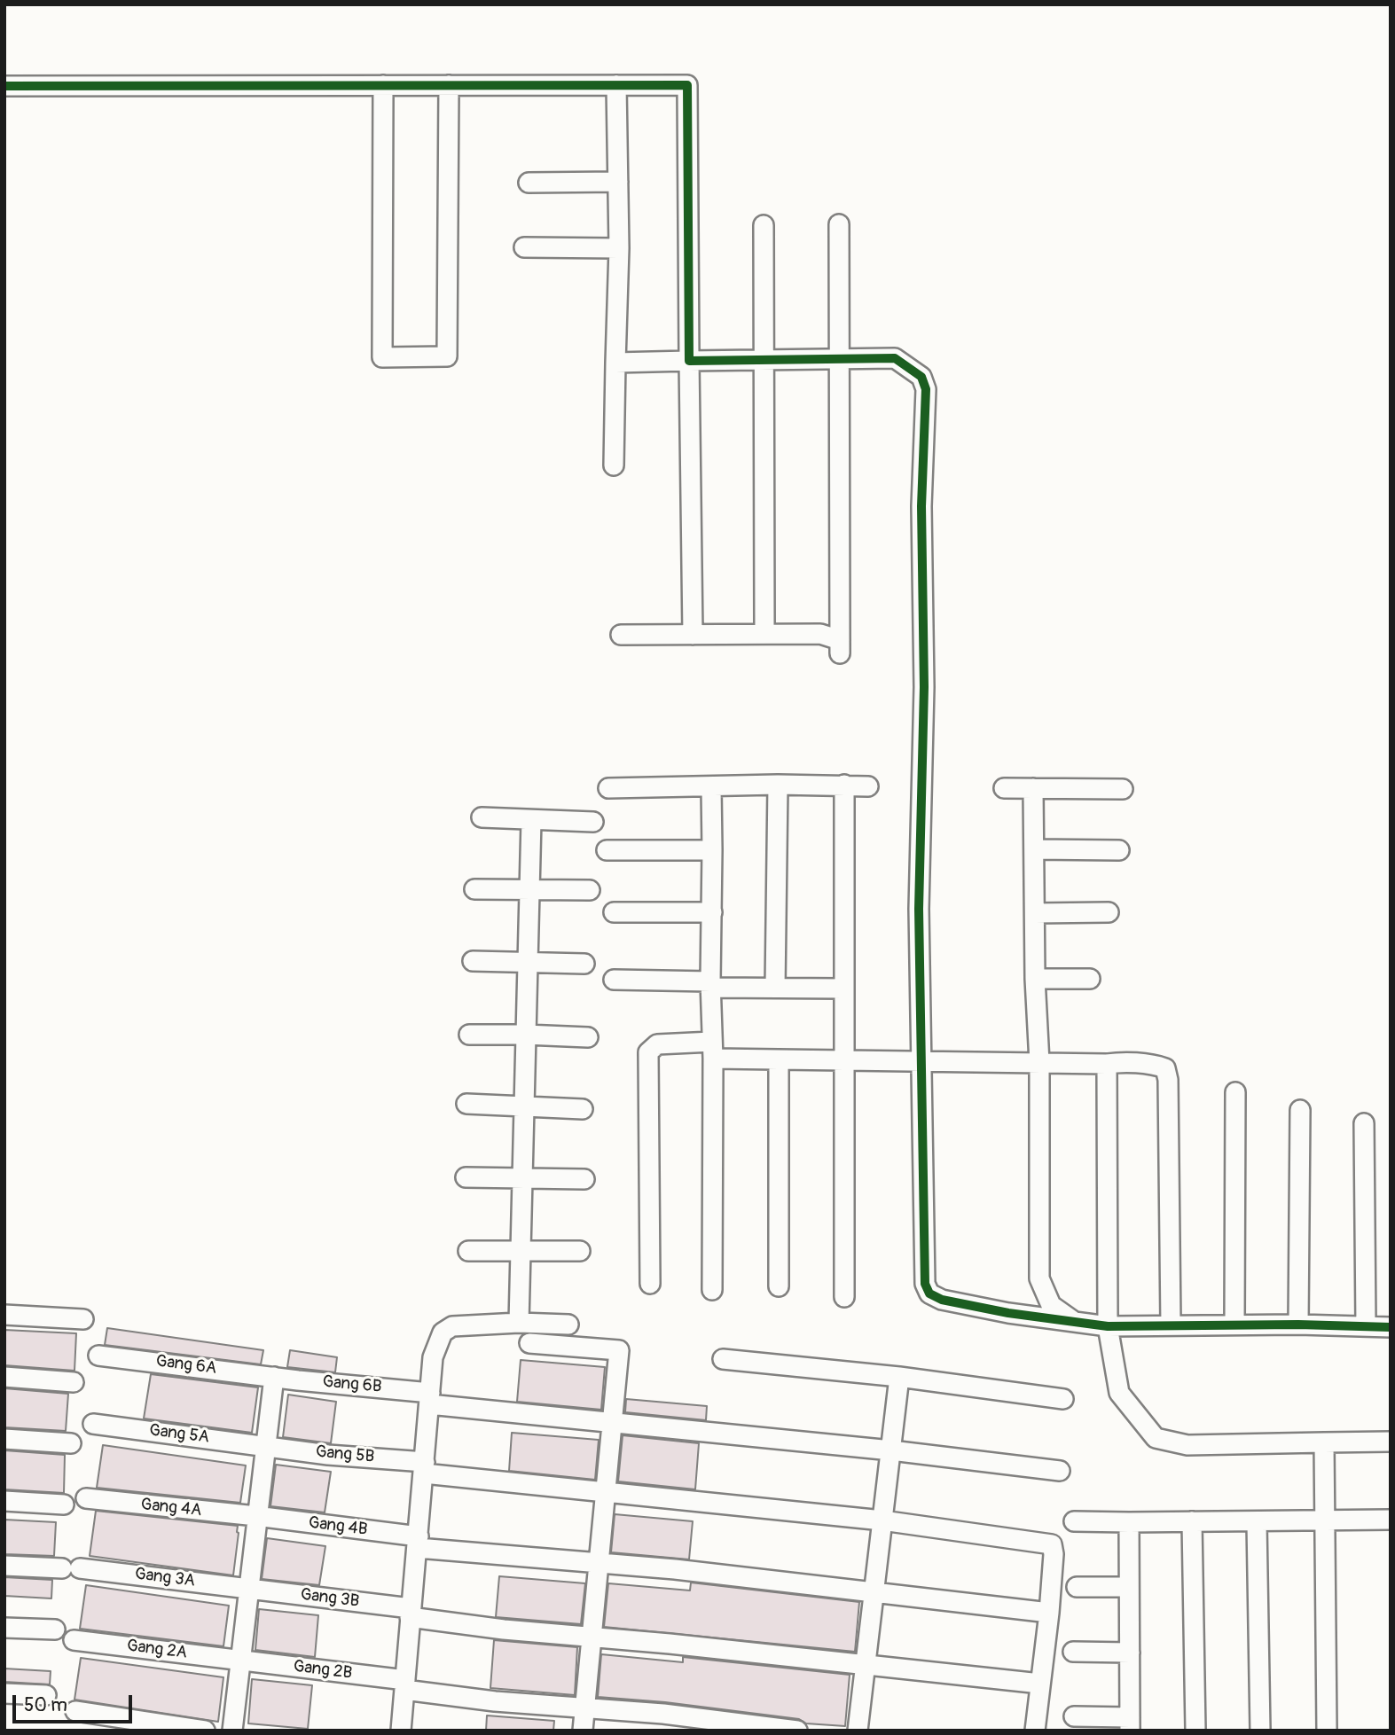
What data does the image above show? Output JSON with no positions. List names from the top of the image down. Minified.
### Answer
{"streets":{"street":["Gang 6A","Gang 6B","Gang 5A","Gang 5B","Gang 4A","Gang 4B","Gang 3A","Gang 3B","Gang 2A","Gang 2B"]},"crossings":[["Gang 6A","Gang 6B"],["Gang 5A","Gang 5B"],["Gang 5B","Gang 4B"],["Gang 4A","Gang 4B"],["Gang 3A","Gang 3B"],["Gang 2A","Gang 2B"]],"scale_bar":"50 m"}
